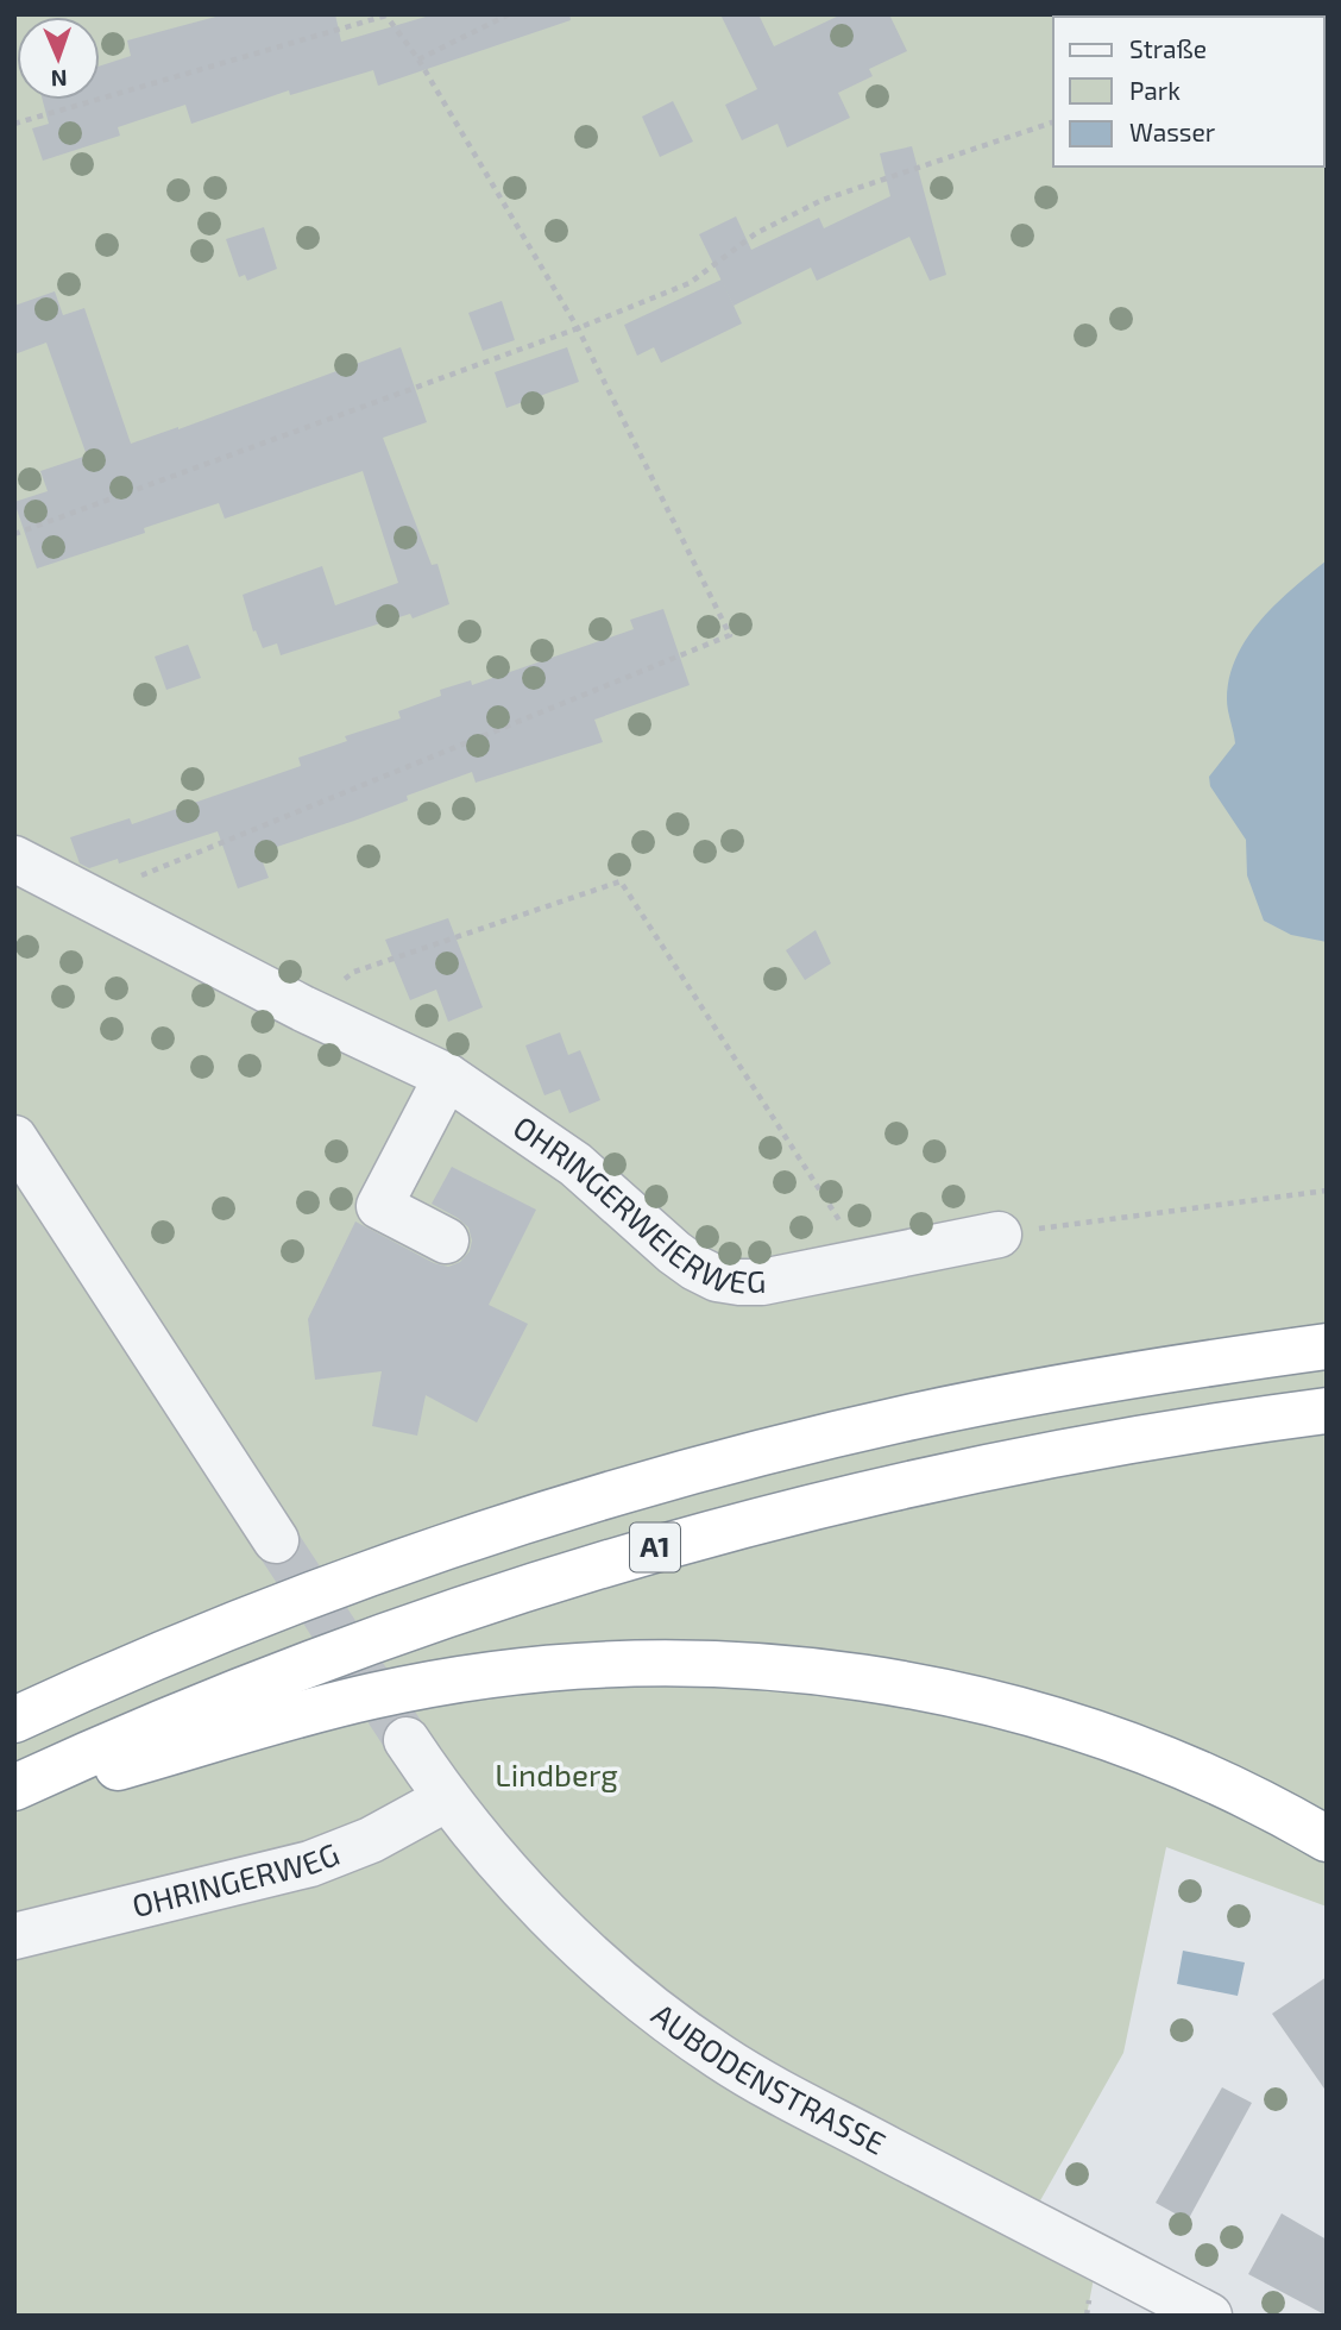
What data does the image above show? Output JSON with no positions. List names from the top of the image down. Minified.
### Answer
{"streets":{"highway":["A1"],"street":["OHRINGERWEIERWEG","OHRINGERWEG","AUBODENSTRASSE"]},"crossings":[["OHRINGERWEG","AUBODENSTRASSE"]],"parks":["Lindberg"],"legend":["Straße","Park","Wasser"],"north":"bottom"}
